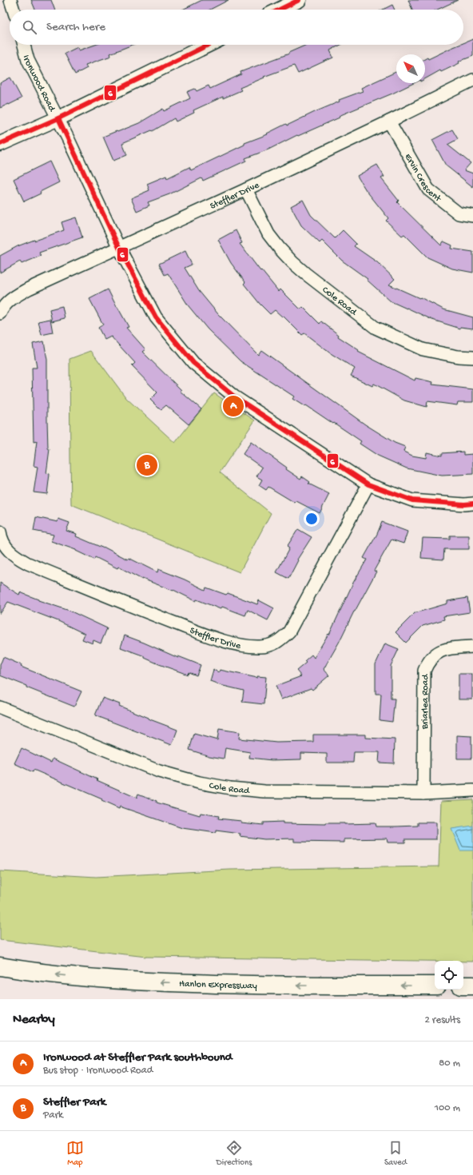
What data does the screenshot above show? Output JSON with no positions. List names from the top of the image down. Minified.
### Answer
{"streets":{"highway":["Hanlon Expressway"],"street":["Ironwood Road","Ervin Crescent","Steffler Drive","Cole Road","Briarlea Road"]},"crossings":[["Ironwood Road","Steffler Drive"],["Ervin Crescent","Steffler Drive"],["Steffler Drive","Cole Road"],["Cole Road","Briarlea Road"]],"one_way":["Hanlon Expressway"],"lines":["transit line 6"],"north":"top left","page":{"search":"Search here","pins":["A","B"],"heading":["Nearby","2 results"],"list":[{"mark":"A","name":"Ironwood at Steffler Park southbound","note":"Bus stop · Ironwood Road","value":"80 m"},{"mark":"B","name":"Steffler Park","note":"Park","value":"100 m"}],"nav":["Map","Directions","Saved"]}}
